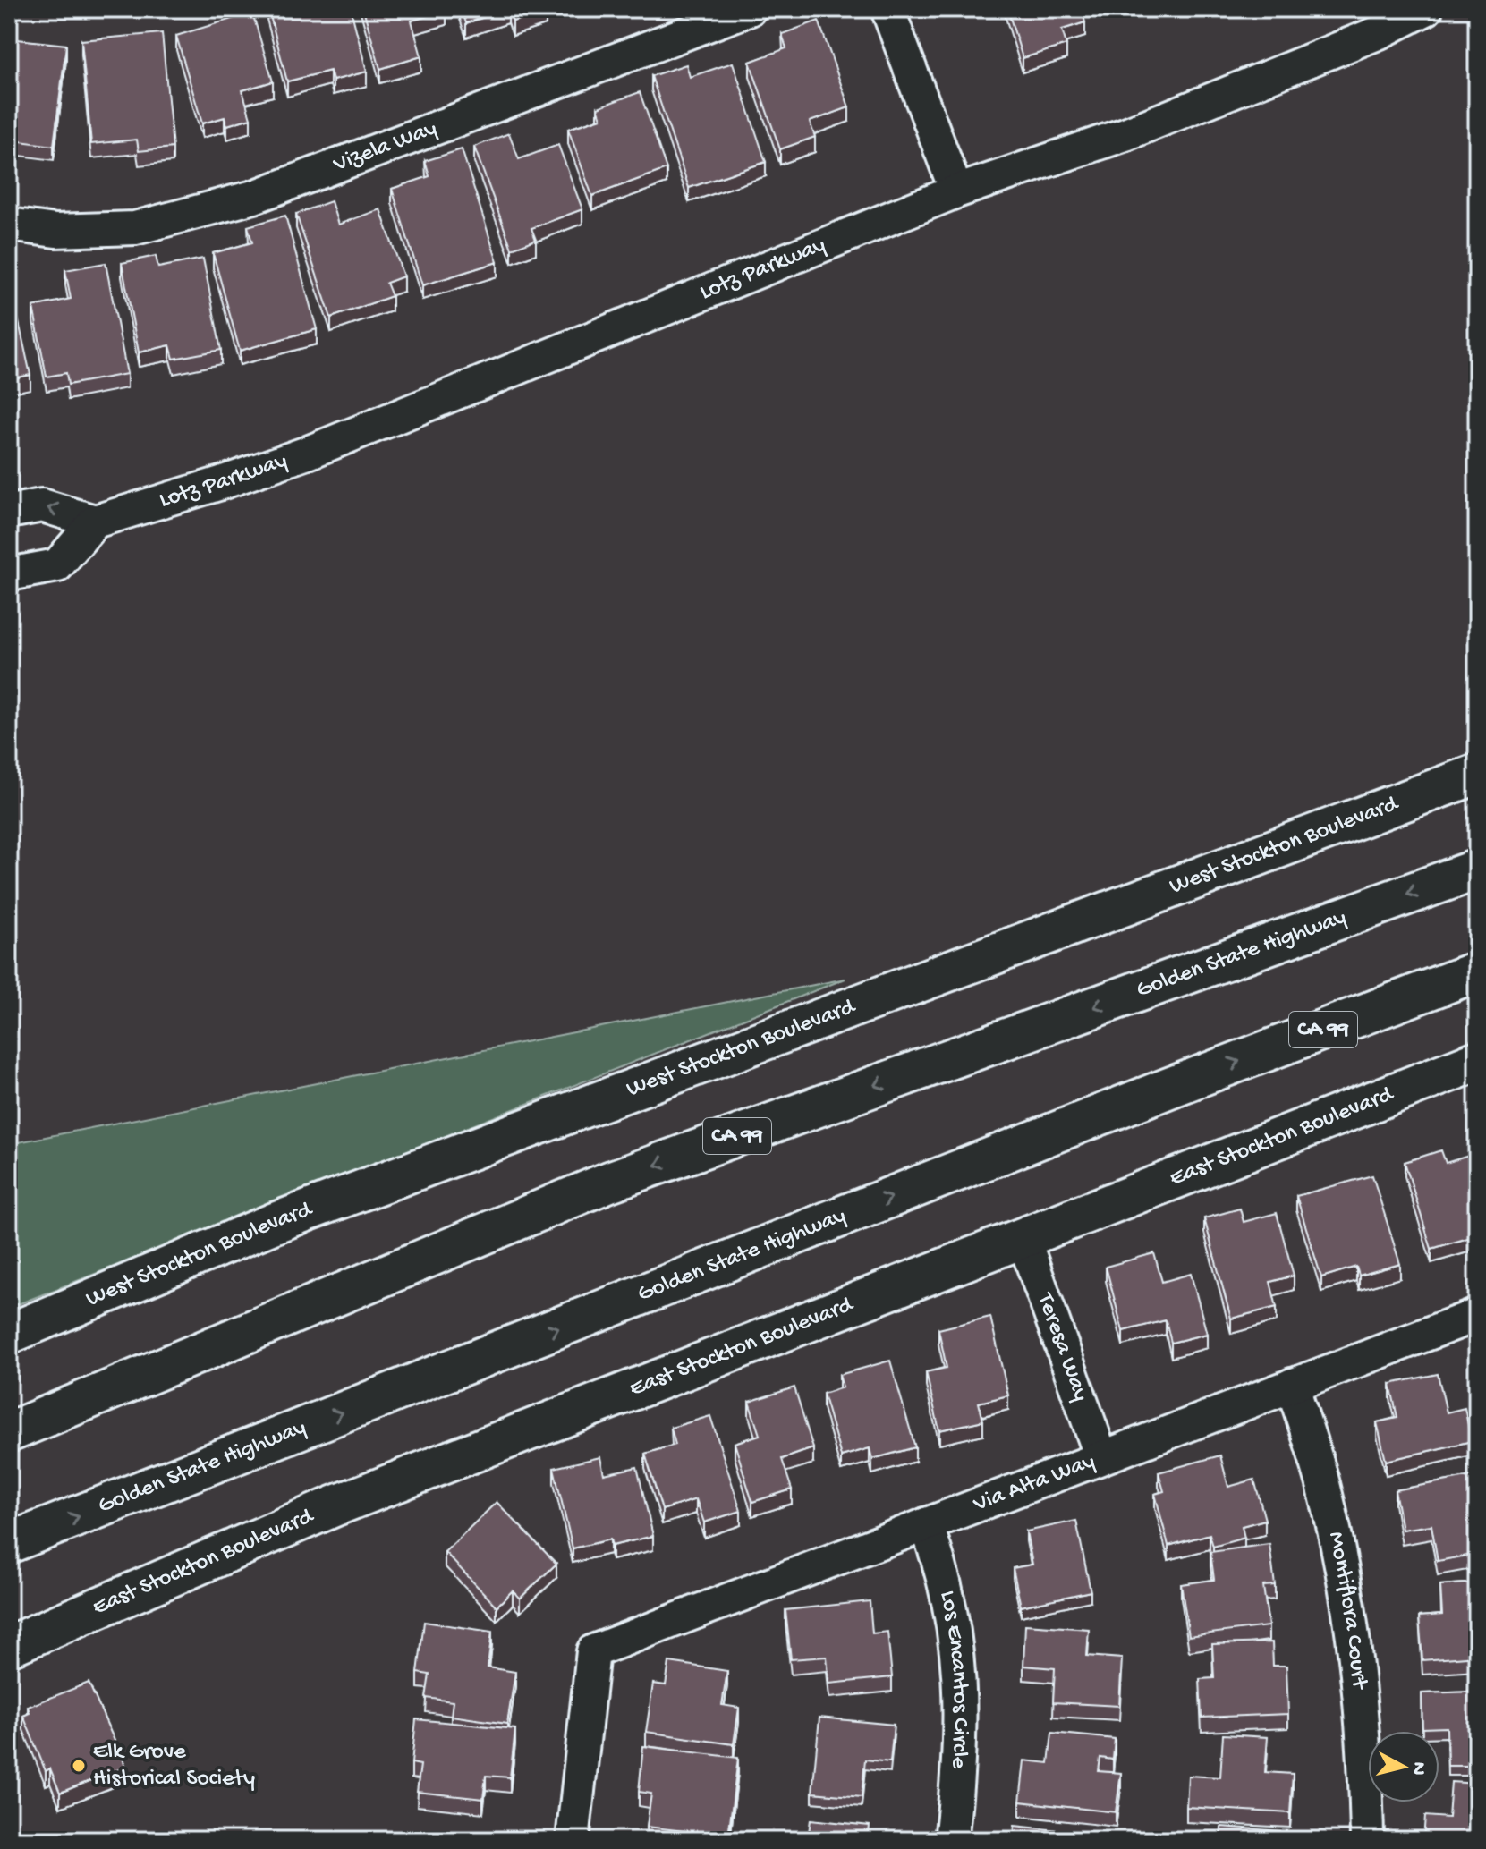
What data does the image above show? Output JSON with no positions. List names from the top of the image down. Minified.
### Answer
{"streets":{"main road":["West Stockton Boulevard","Golden State Highway","CA 99","East Stockton Boulevard"],"street":["Vizela Way","Lotz Parkway","Teresa Way","Via Alta Way","Montiflora Court","Los Encantos Circle"]},"crossings":[["East Stockton Boulevard","Teresa Way"],["Teresa Way","Via Alta Way"],["Via Alta Way","Montiflora Court"],["Via Alta Way","Los Encantos Circle"]],"places":["Elk Grove Historical Society"],"north":"right"}
